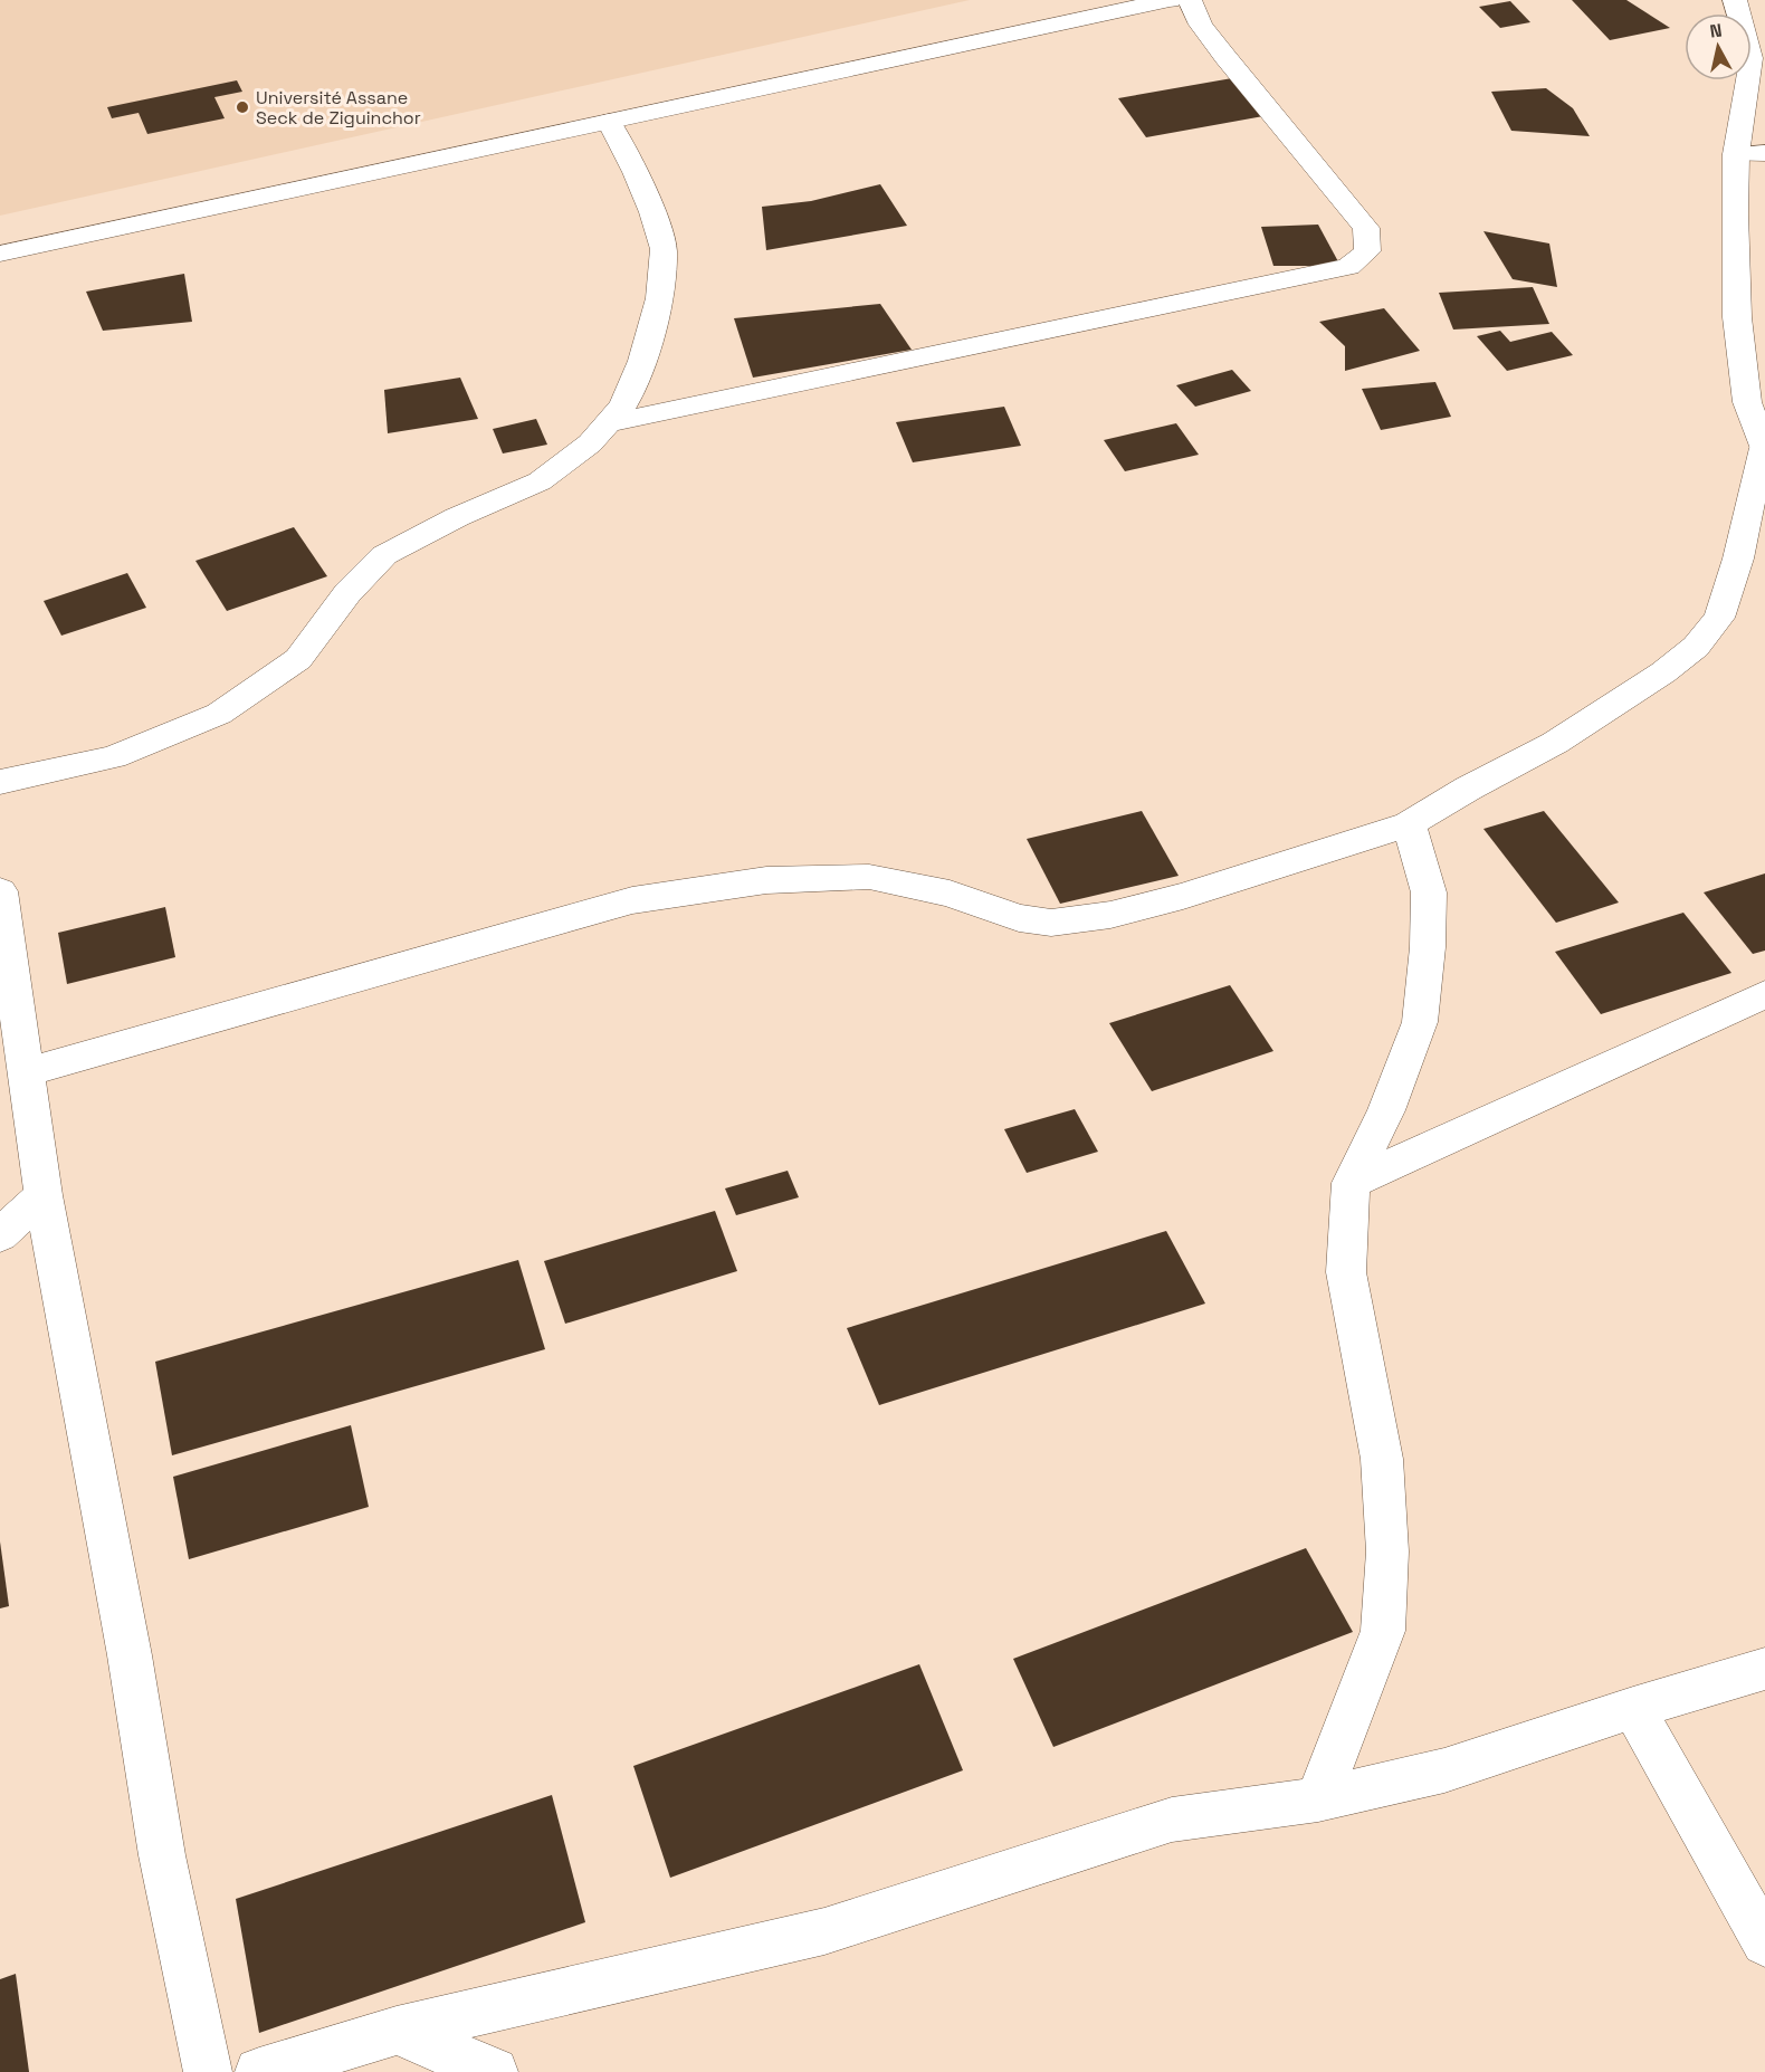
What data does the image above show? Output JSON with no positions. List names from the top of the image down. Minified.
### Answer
{"places":["Université Assane Seck de Ziguinchor"],"north":"top"}
